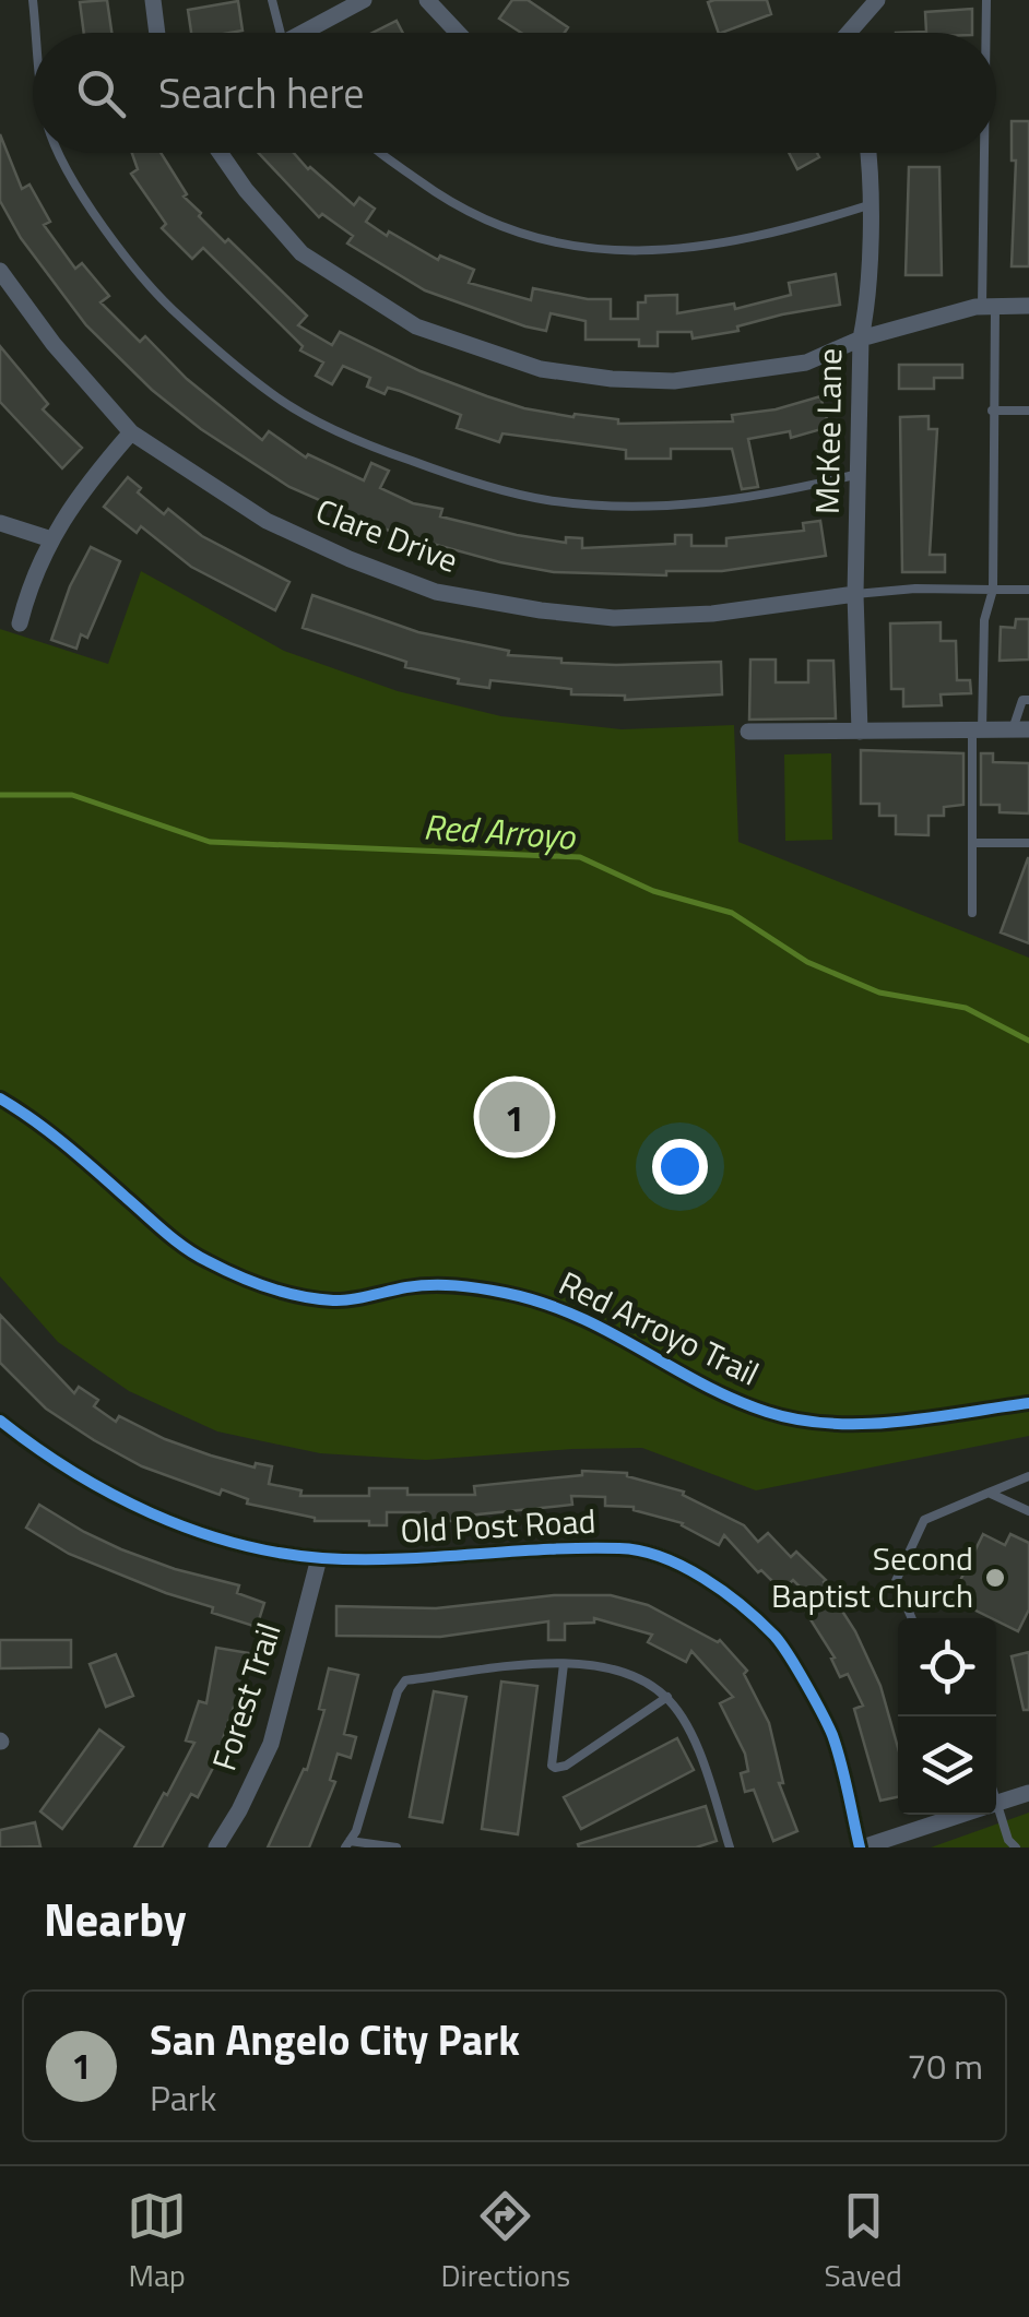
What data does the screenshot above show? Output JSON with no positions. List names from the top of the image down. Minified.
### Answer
{"streets":{"street":["McKee Lane","Clare Drive","Old Post Road","Forest Trail"],"cycle path":["Red Arroyo Trail"]},"crossings":[["McKee Lane","Clare Drive"],["Old Post Road","Forest Trail"]],"water":["Red Arroyo"],"places":["Second Baptist Church"],"page":{"search":"Search here","pins":"1","heading":"Nearby","list":[{"mark":"1","name":"San Angelo City Park","note":"Park","value":"70 m"}],"nav":["Map","Directions","Saved"]}}
